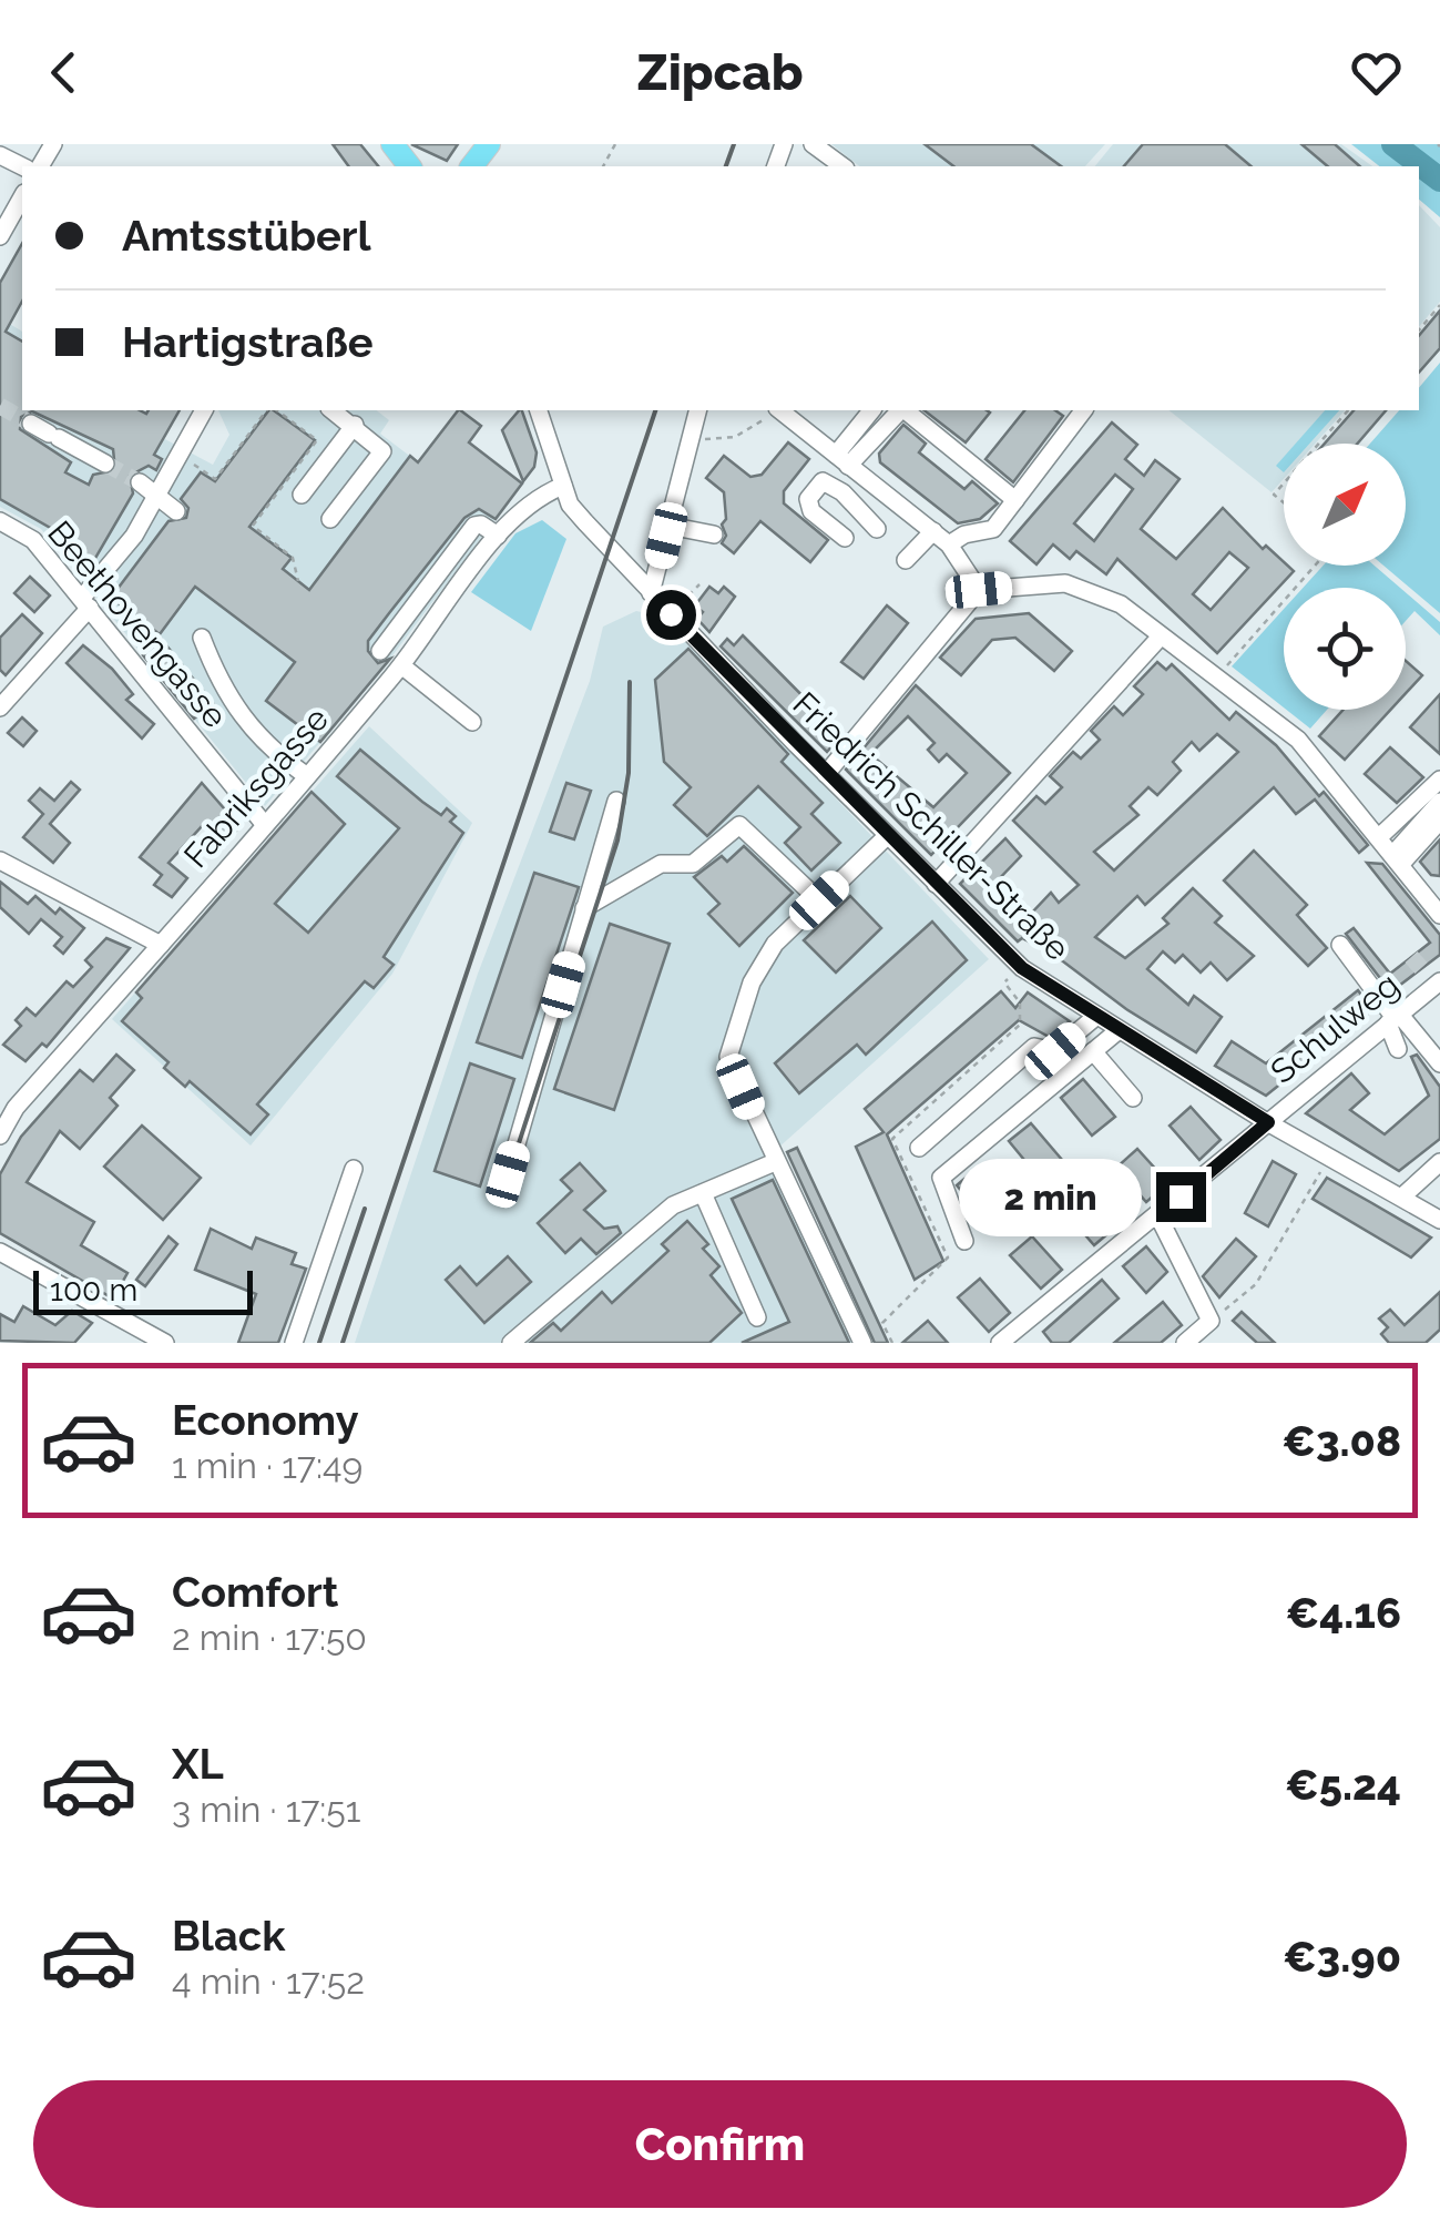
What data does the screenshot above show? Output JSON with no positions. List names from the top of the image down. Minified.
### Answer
{"streets":{"street":["Beethovengasse","Fabriksgasse","Friedrich Schiller-Straße","Schulweg"]},"crossings":[["Beethovengasse","Fabriksgasse"],["Fabriksgasse","Friedrich Schiller-Straße"],["Friedrich Schiller-Straße","Schulweg"]],"scale_bar":"100 m","north":"top right","page":{"header":"Zipcab","banner":["Amtsstüberl","Hartigstraße"],"bubble":"2 min","scale":"100 m","list":[{"name":"Economy","note":"1 min · 17:49","value":"€3.08"},{"name":"Comfort","note":"2 min · 17:50","value":"€4.16"},{"name":"XL","note":"3 min · 17:51","value":"€5.24"},{"name":"Black","note":"4 min · 17:52","value":"€3.90"}],"buttons":"Confirm"}}
